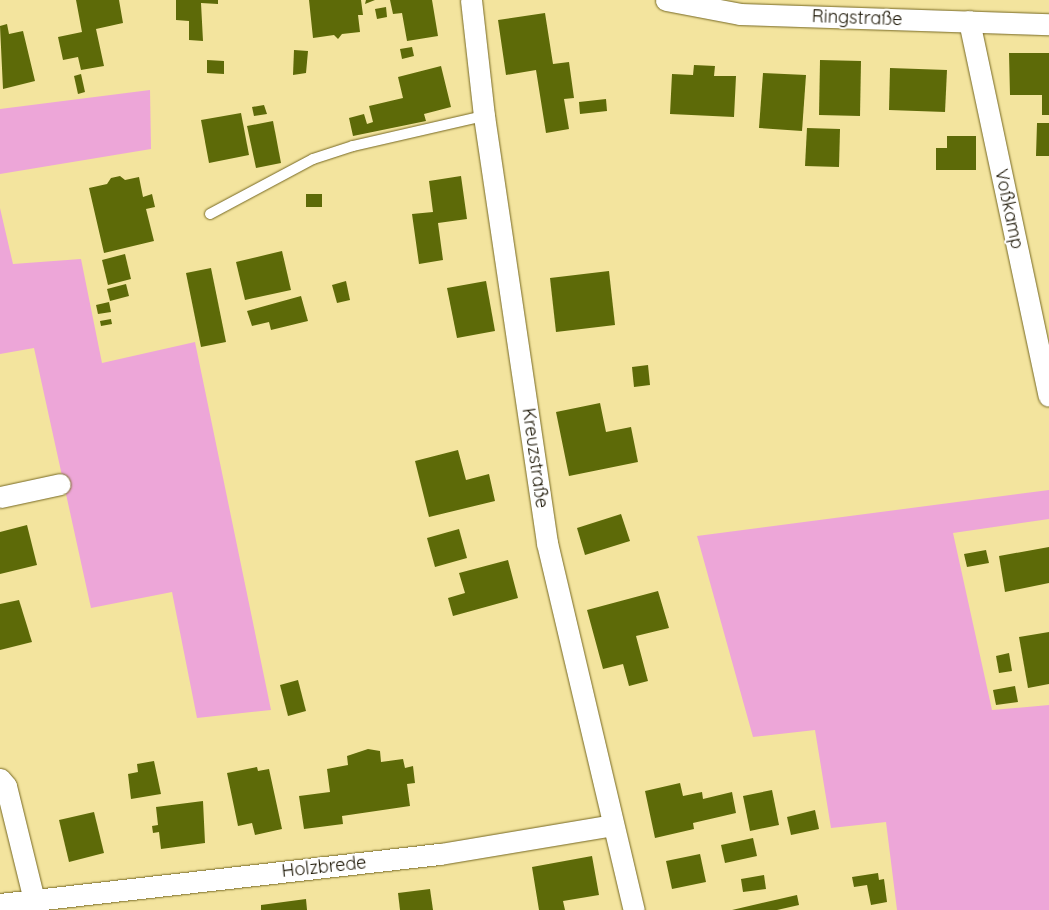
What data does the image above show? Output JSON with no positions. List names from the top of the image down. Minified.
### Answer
{"streets":{"street":["Ringstraße","Voßkamp","Kreuzstraße","Holzbrede"]},"crossings":[["Ringstraße","Voßkamp"],["Kreuzstraße","Holzbrede"]]}
